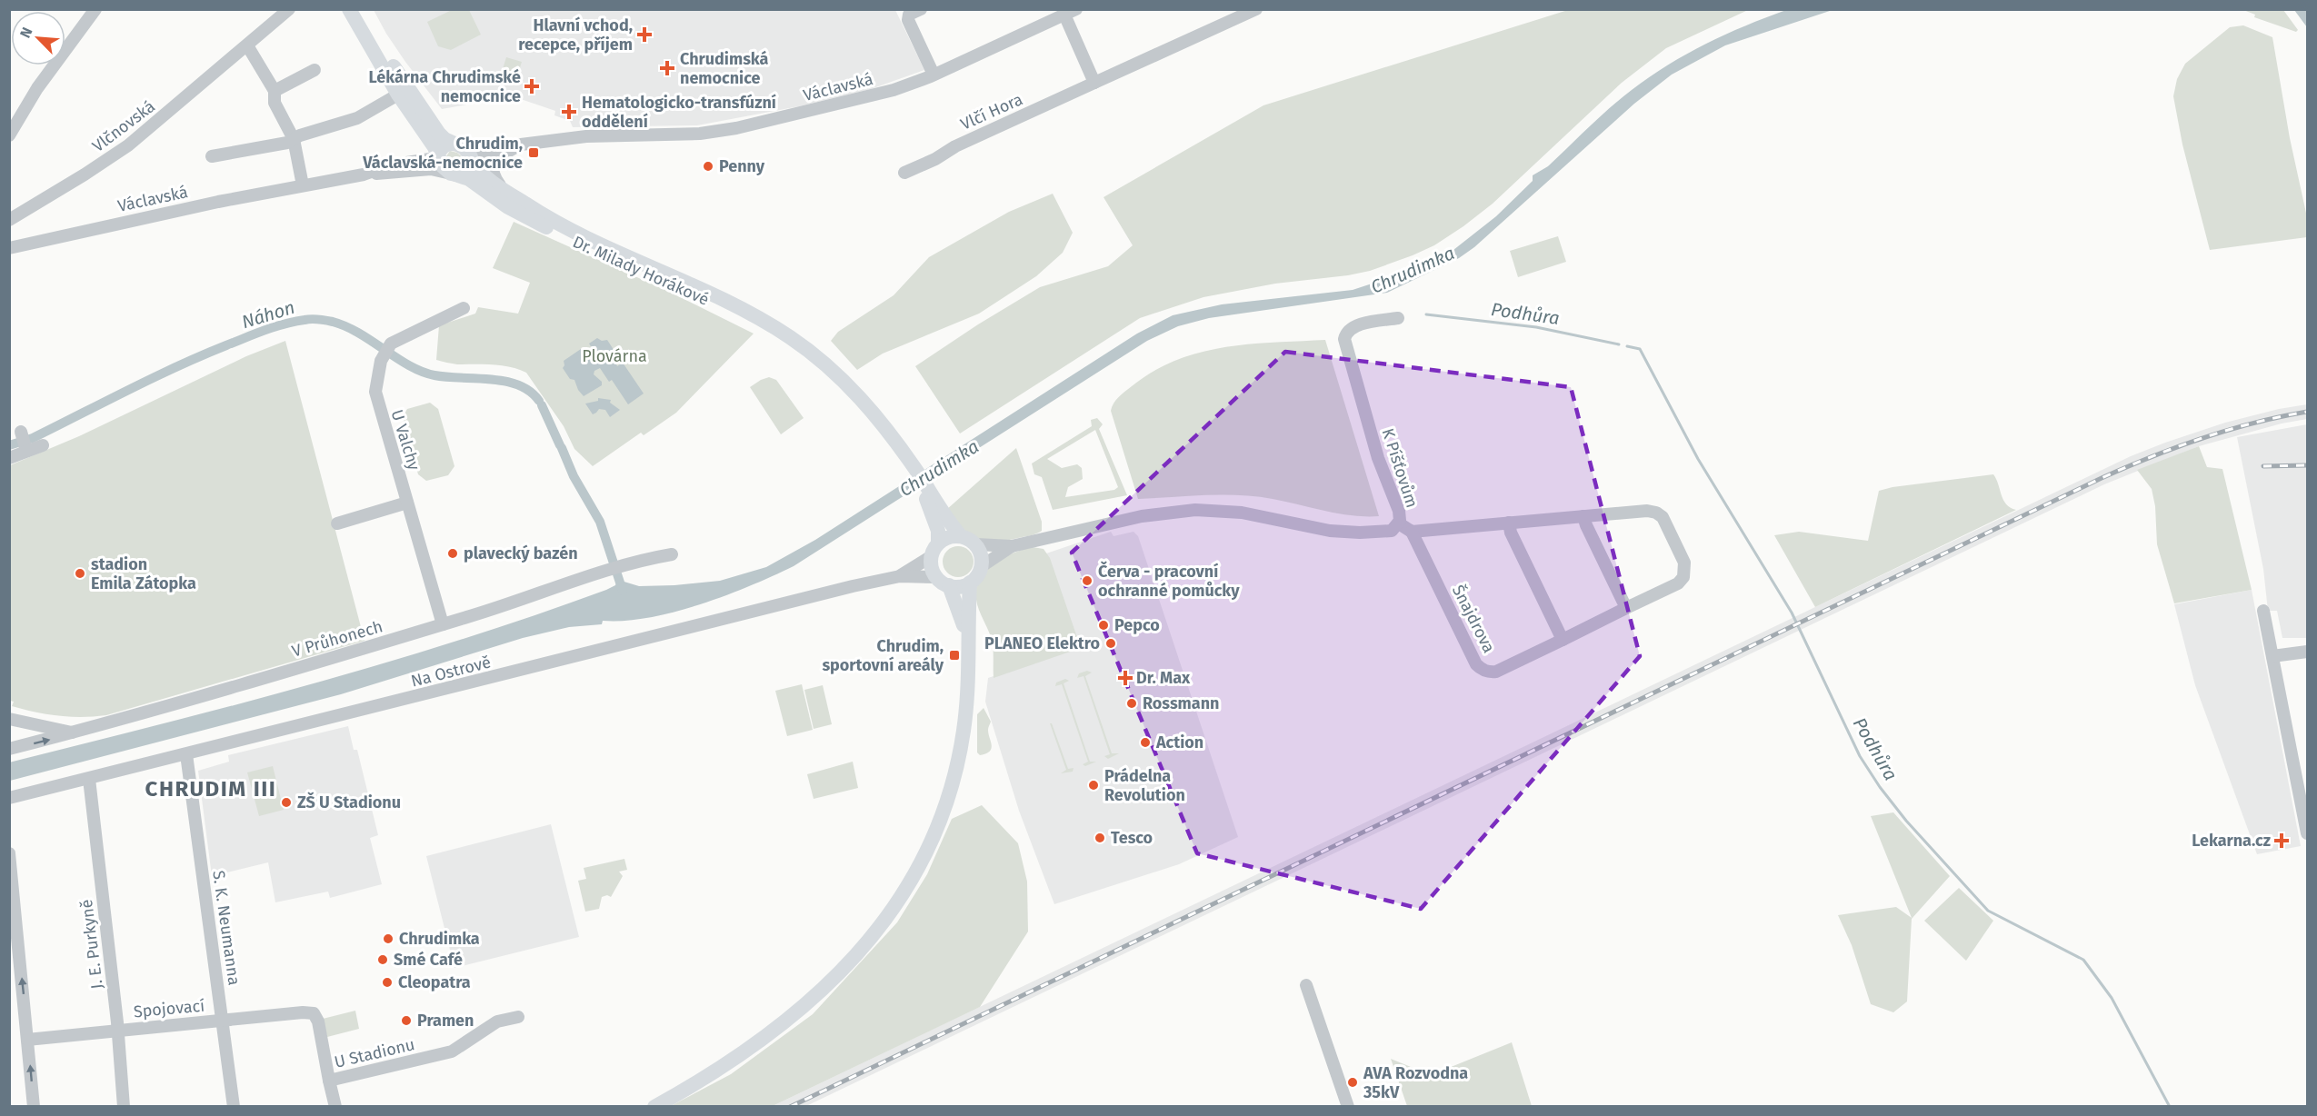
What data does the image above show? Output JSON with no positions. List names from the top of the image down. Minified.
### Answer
{"streets":{"main road":["Dr. Milady Horákové"],"street":["Václavská","Vlčí Hora","Vlčnovská","U Valchy","K Píšťovům","Šnajdrova","V Průhonech","Na Ostrově","S. K. Neumanna","J. E. Purkyně","Spojovací","U Stadionu"]},"crossings":[["Václavská","Dr. Milady Horákové"],["U Valchy","V Průhonech"],["Na Ostrově","S. K. Neumanna"],["Na Ostrově","J. E. Purkyně"],["S. K. Neumanna","Spojovací"],["J. E. Purkyně","Spojovací"],["Spojovací","U Stadionu"]],"districts":["CHRUDIM III"],"water":["Chrudimka","Podhůra","Náhon"],"parks":["Plovárna"],"places":{"health":["Hlavní vchod, recepce, příjem","Chrudimská nemocnice","Lékárna Chrudimské nemocnice","Hematologicko-transfúzní oddělení","Dr. Max","Lekarna.cz"],"transit":["Chrudim, Václavská-nemocnice","Chrudim, sportovní areály"],"other":["Penny","plavecký bazén","stadion Emila Zátopka","Červa - pracovní ochranné pomůcky","Pepco","PLANEO Elektro","Rossmann","Action","Prádelna Revolution","ZŠ U Stadionu","Tesco","Chrudimka","Smé Café","Cleopatra","Pramen","AVA Rozvodna 35kV"]},"north":"top left"}
